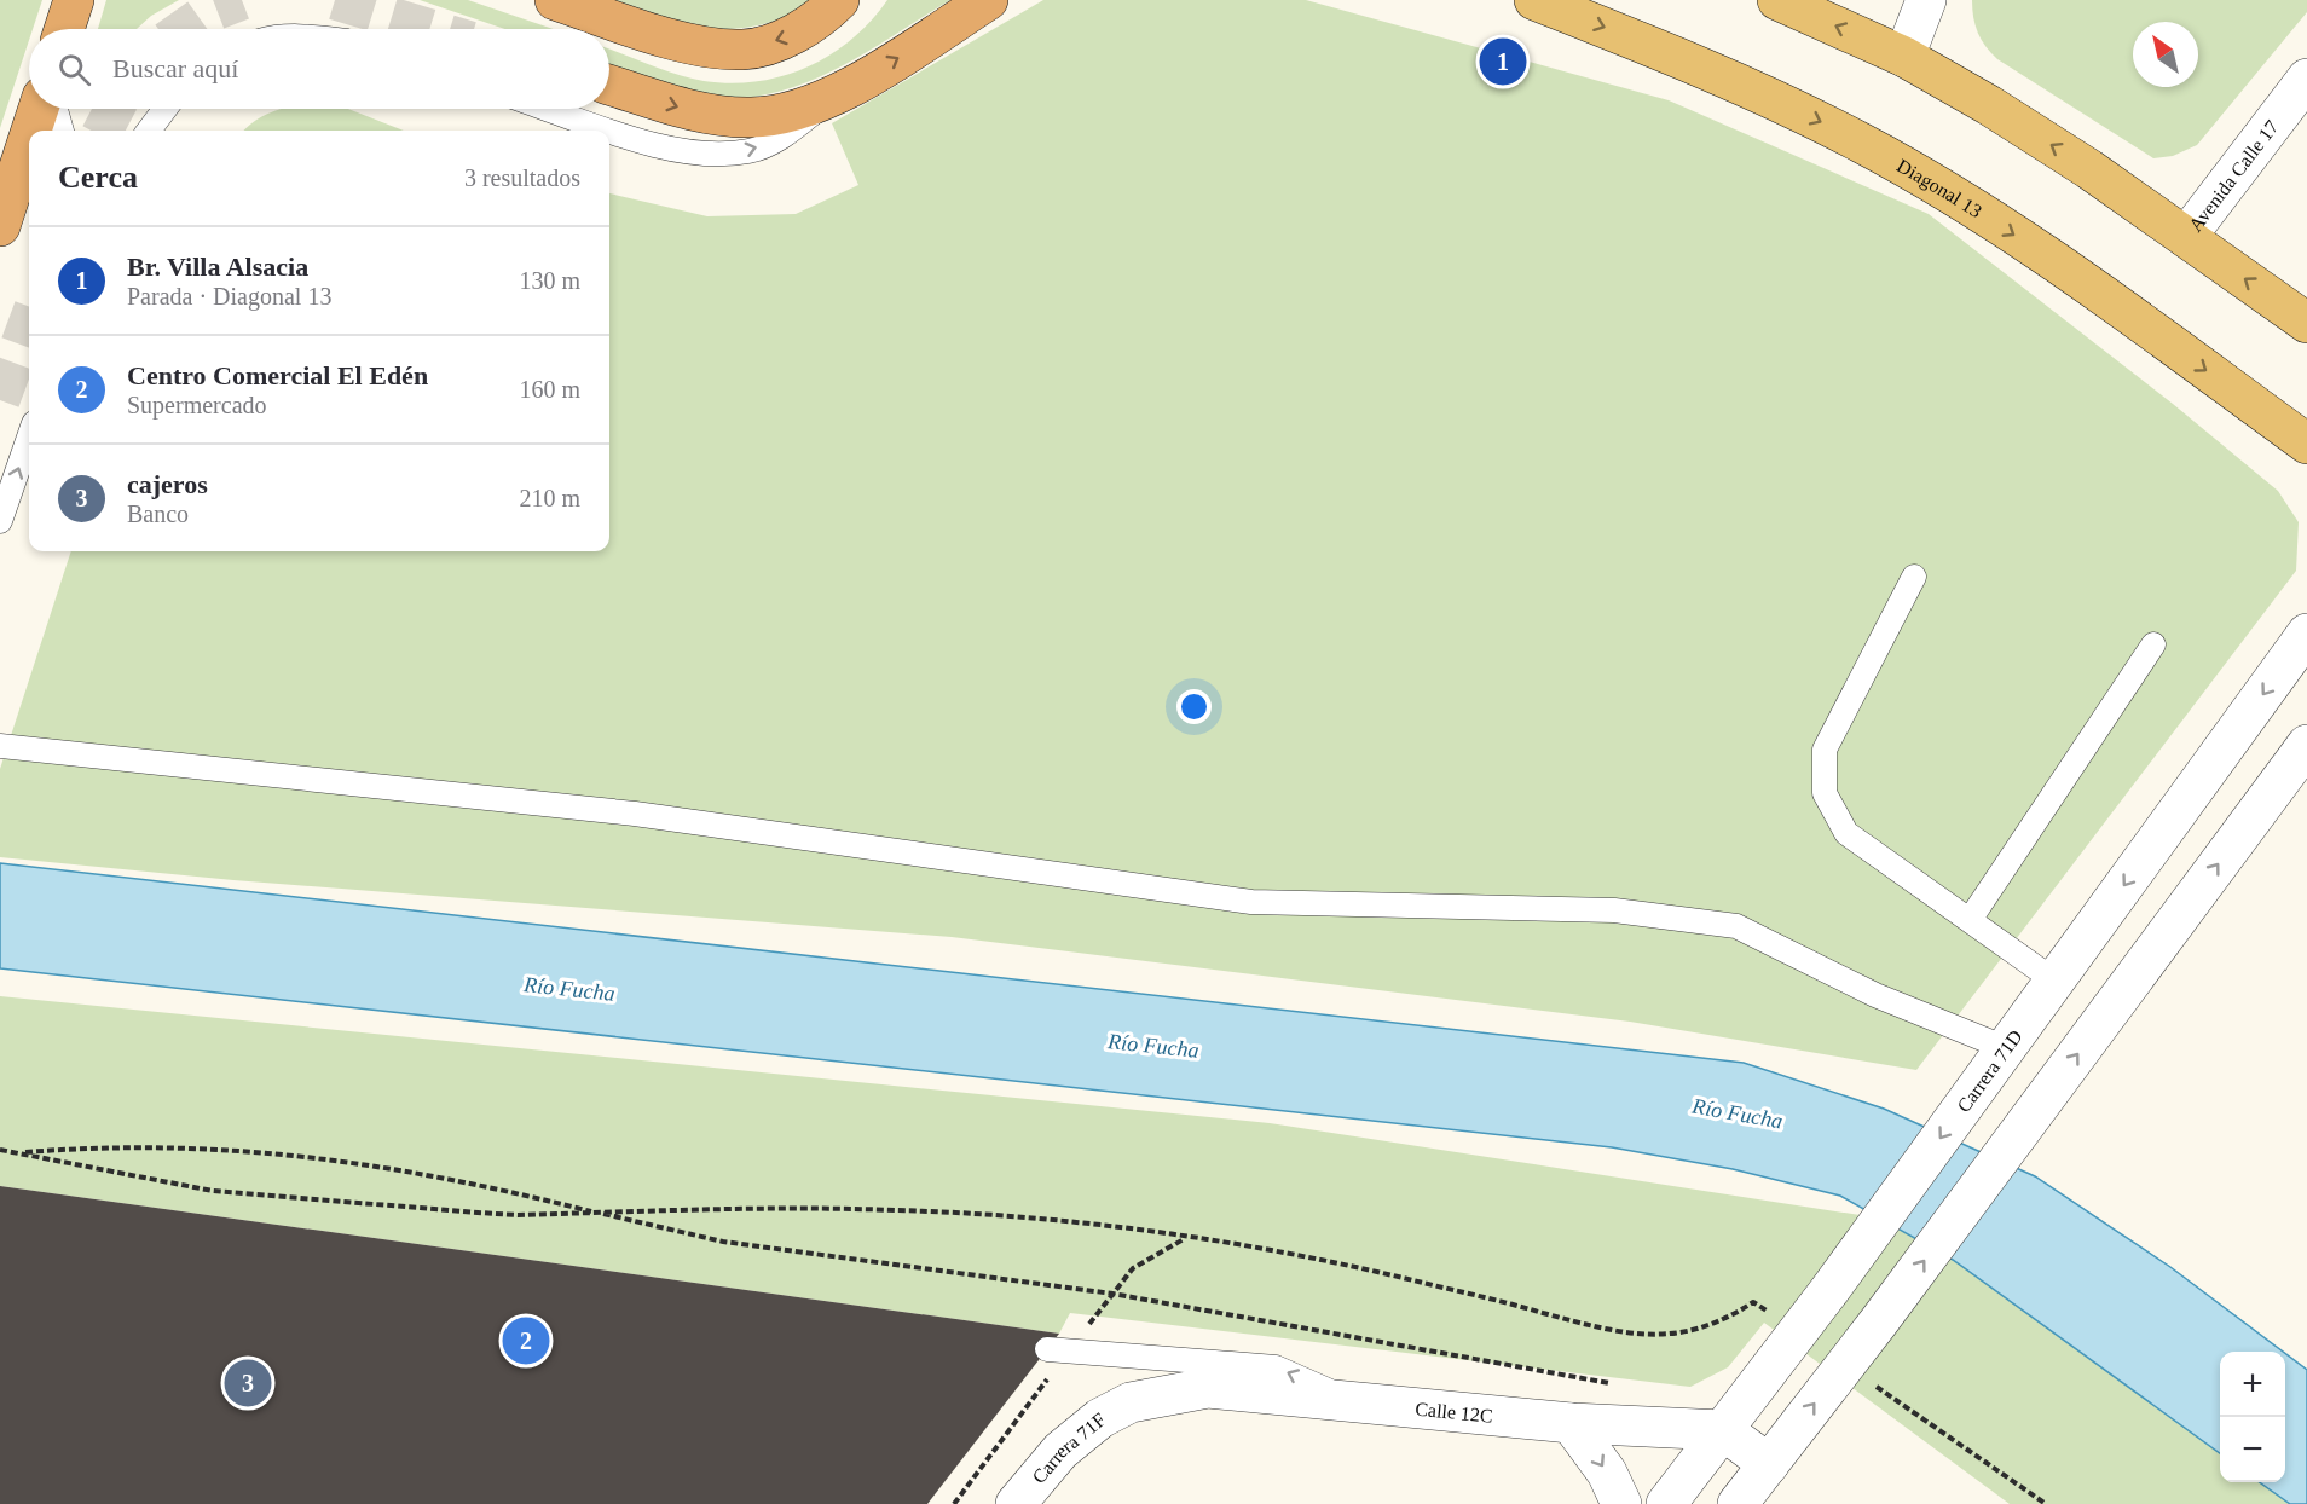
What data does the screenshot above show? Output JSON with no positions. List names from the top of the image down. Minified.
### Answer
{"streets":{"main road":["Diagonal 13"],"street":["Avenida Calle 17","Carrera 71D","Calle 12C","Carrera 71F"]},"crossings":[["Carrera 71D","Calle 12C"],["Calle 12C","Carrera 71F"]],"water":["Río Fucha"],"north":"top left","page":{"search":"Buscar aquí","pins":["1","2","3"],"heading":["Cerca","3 resultados"],"list":[{"mark":"1","name":"Br. Villa Alsacia","note":"Parada · Diagonal 13","value":"130 m"},{"mark":"2","name":"Centro Comercial El Edén","note":"Supermercado","value":"160 m"},{"mark":"3","name":"cajeros","note":"Banco","value":"210 m"}],"map_buttons":["+","−"]}}
